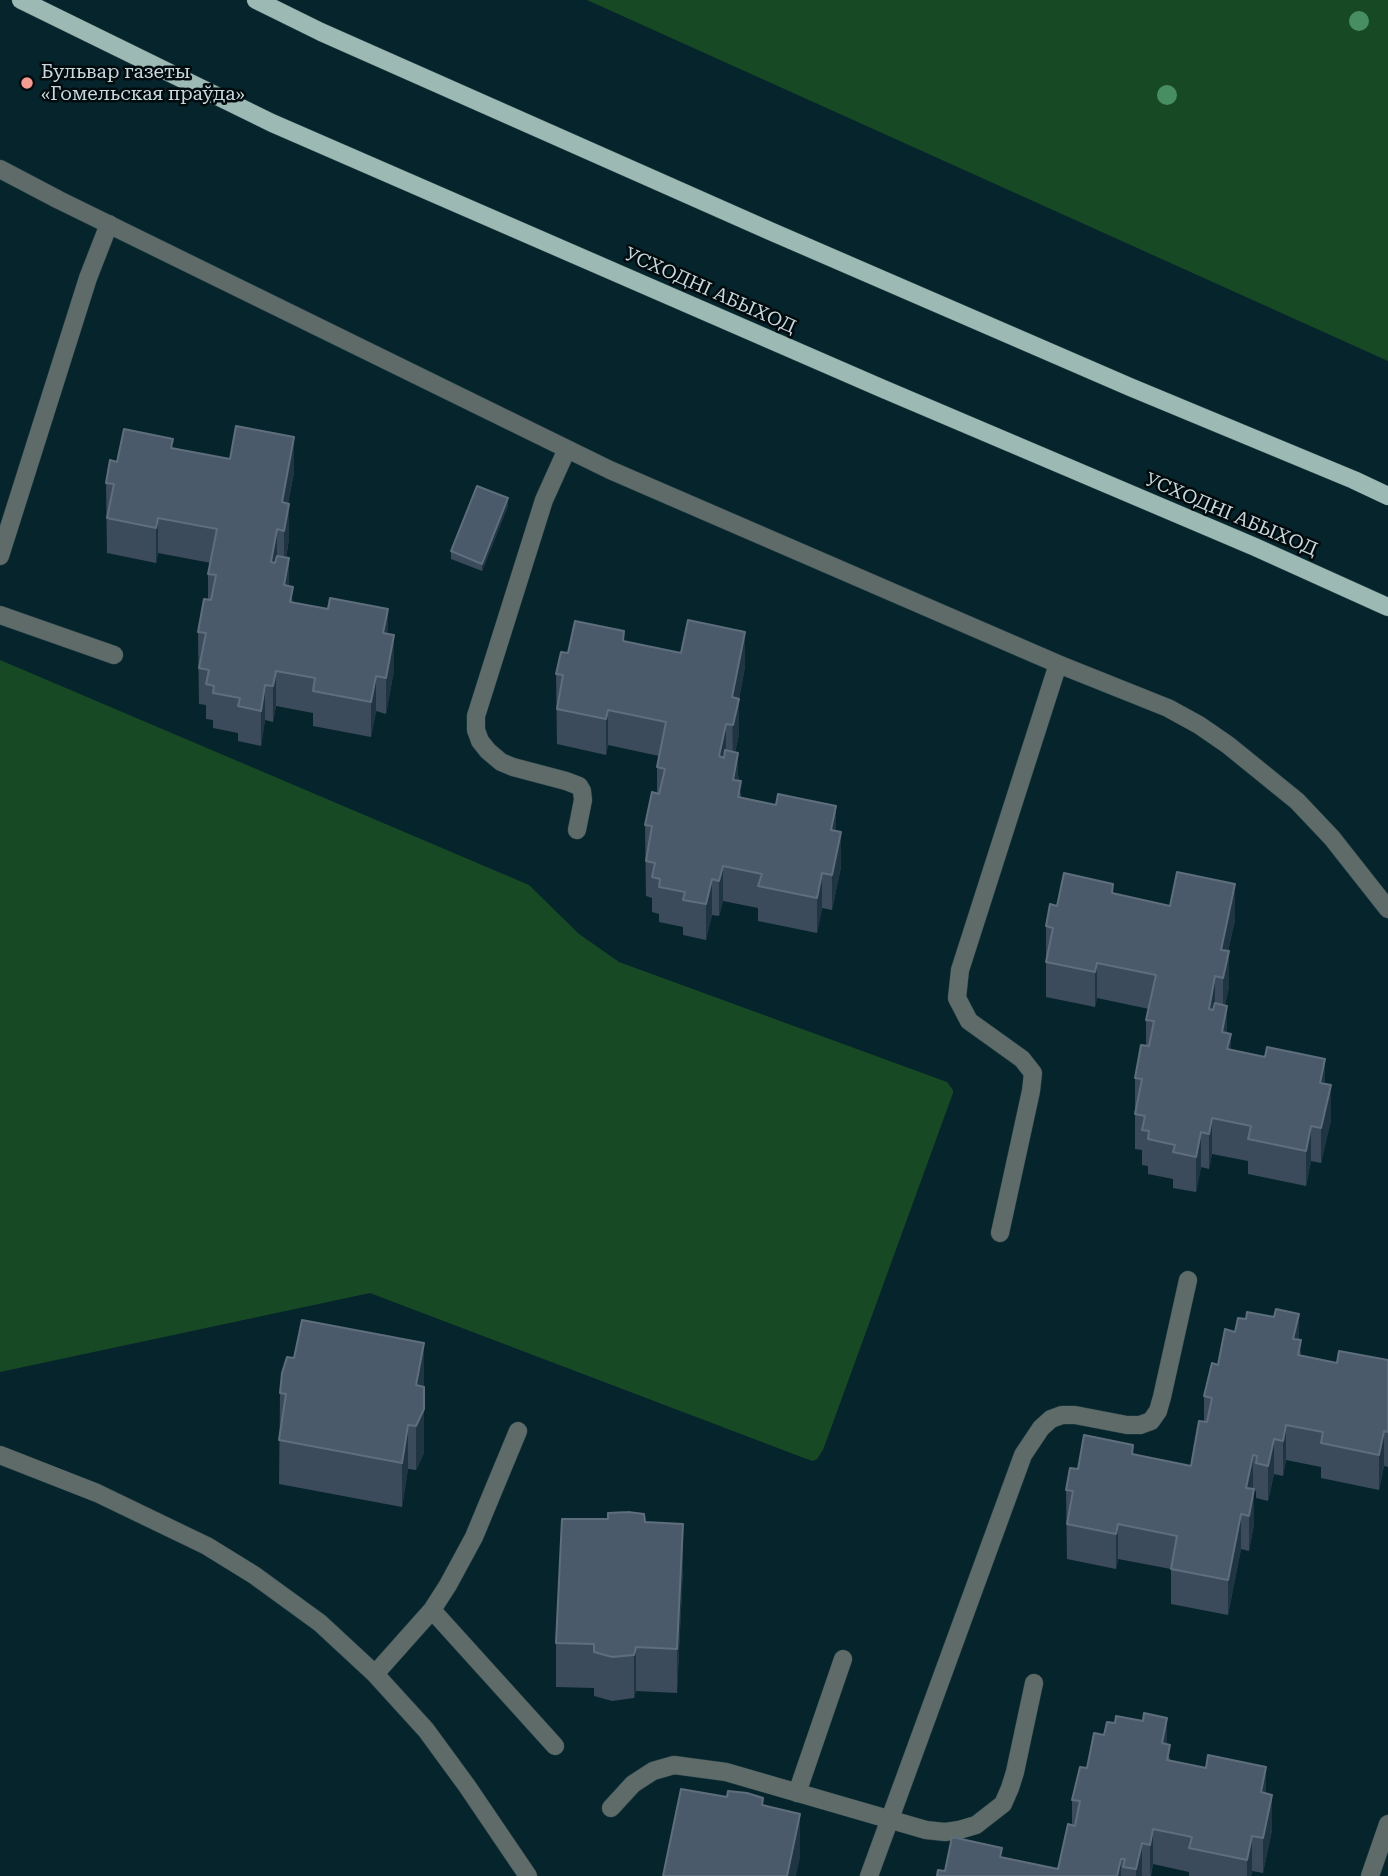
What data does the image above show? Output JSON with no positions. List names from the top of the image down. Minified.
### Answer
{"streets":{"main road":["УСХОДНІ АБЫХОД"]},"places":["Бульвар газеты «Гомельская праўда»"]}
